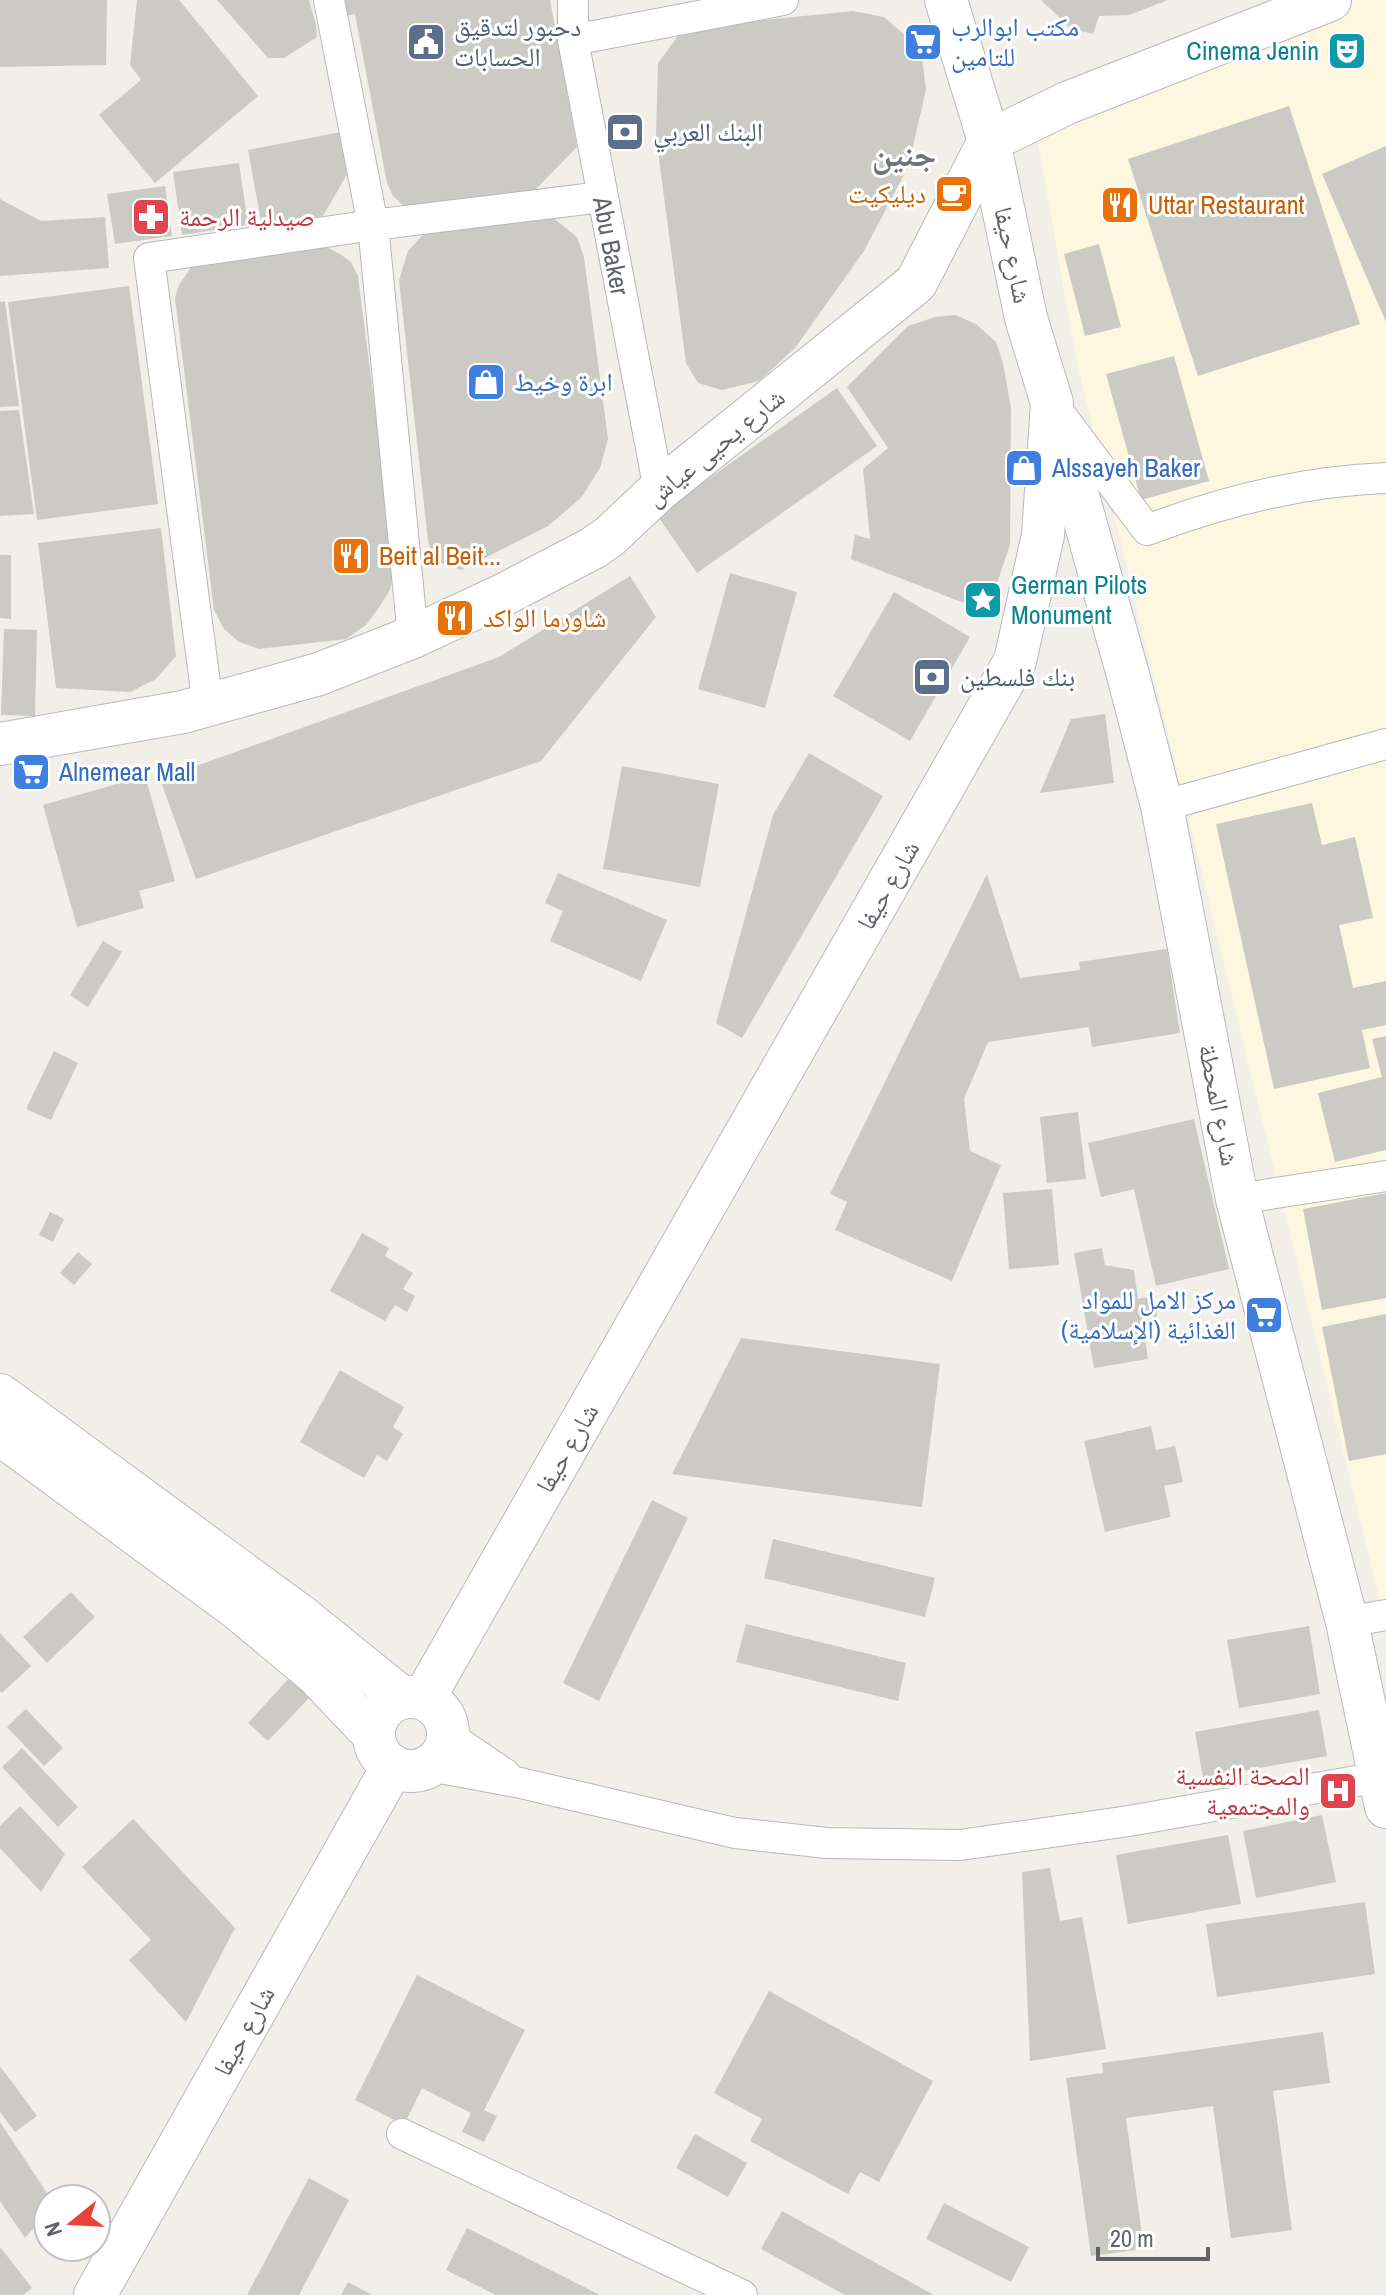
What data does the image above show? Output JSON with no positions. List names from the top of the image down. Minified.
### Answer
{"streets":{"main road":["شارع حيفا","شارع يحيى عياش","شارع المحطة"],"street":["Abu Baker"]},"crossings":[["Abu Baker","شارع يحيى عياش"],["شارع حيفا","شارع يحيى عياش"],["شارع حيفا","شارع المحطة"]],"districts":["جنين"],"places":{"public building":["دحبور لتدقيق الحسابات"],"supermarket":["مكتب ابوالرب للتامين","Alnemear Mall","مركز الامل للمواد الغذائية (الإسلامية)"],"theatre":["Cinema Jenin"],"bank":["البنك العربي","بنك فلسطين"],"cafe":["ديليكيت"],"restaurant":["Uttar Restaurant","Beit al Beit...","شاورما الواكد"],"pharmacy":["صيدلية الرحمة"],"shop":["ابرة وخيط","Alssayeh Baker"],"place":["German Pilots Monument"],"hospital":["الصحة النفسية والمجتمعية"]},"scale_bar":"20 m","north":"left"}
